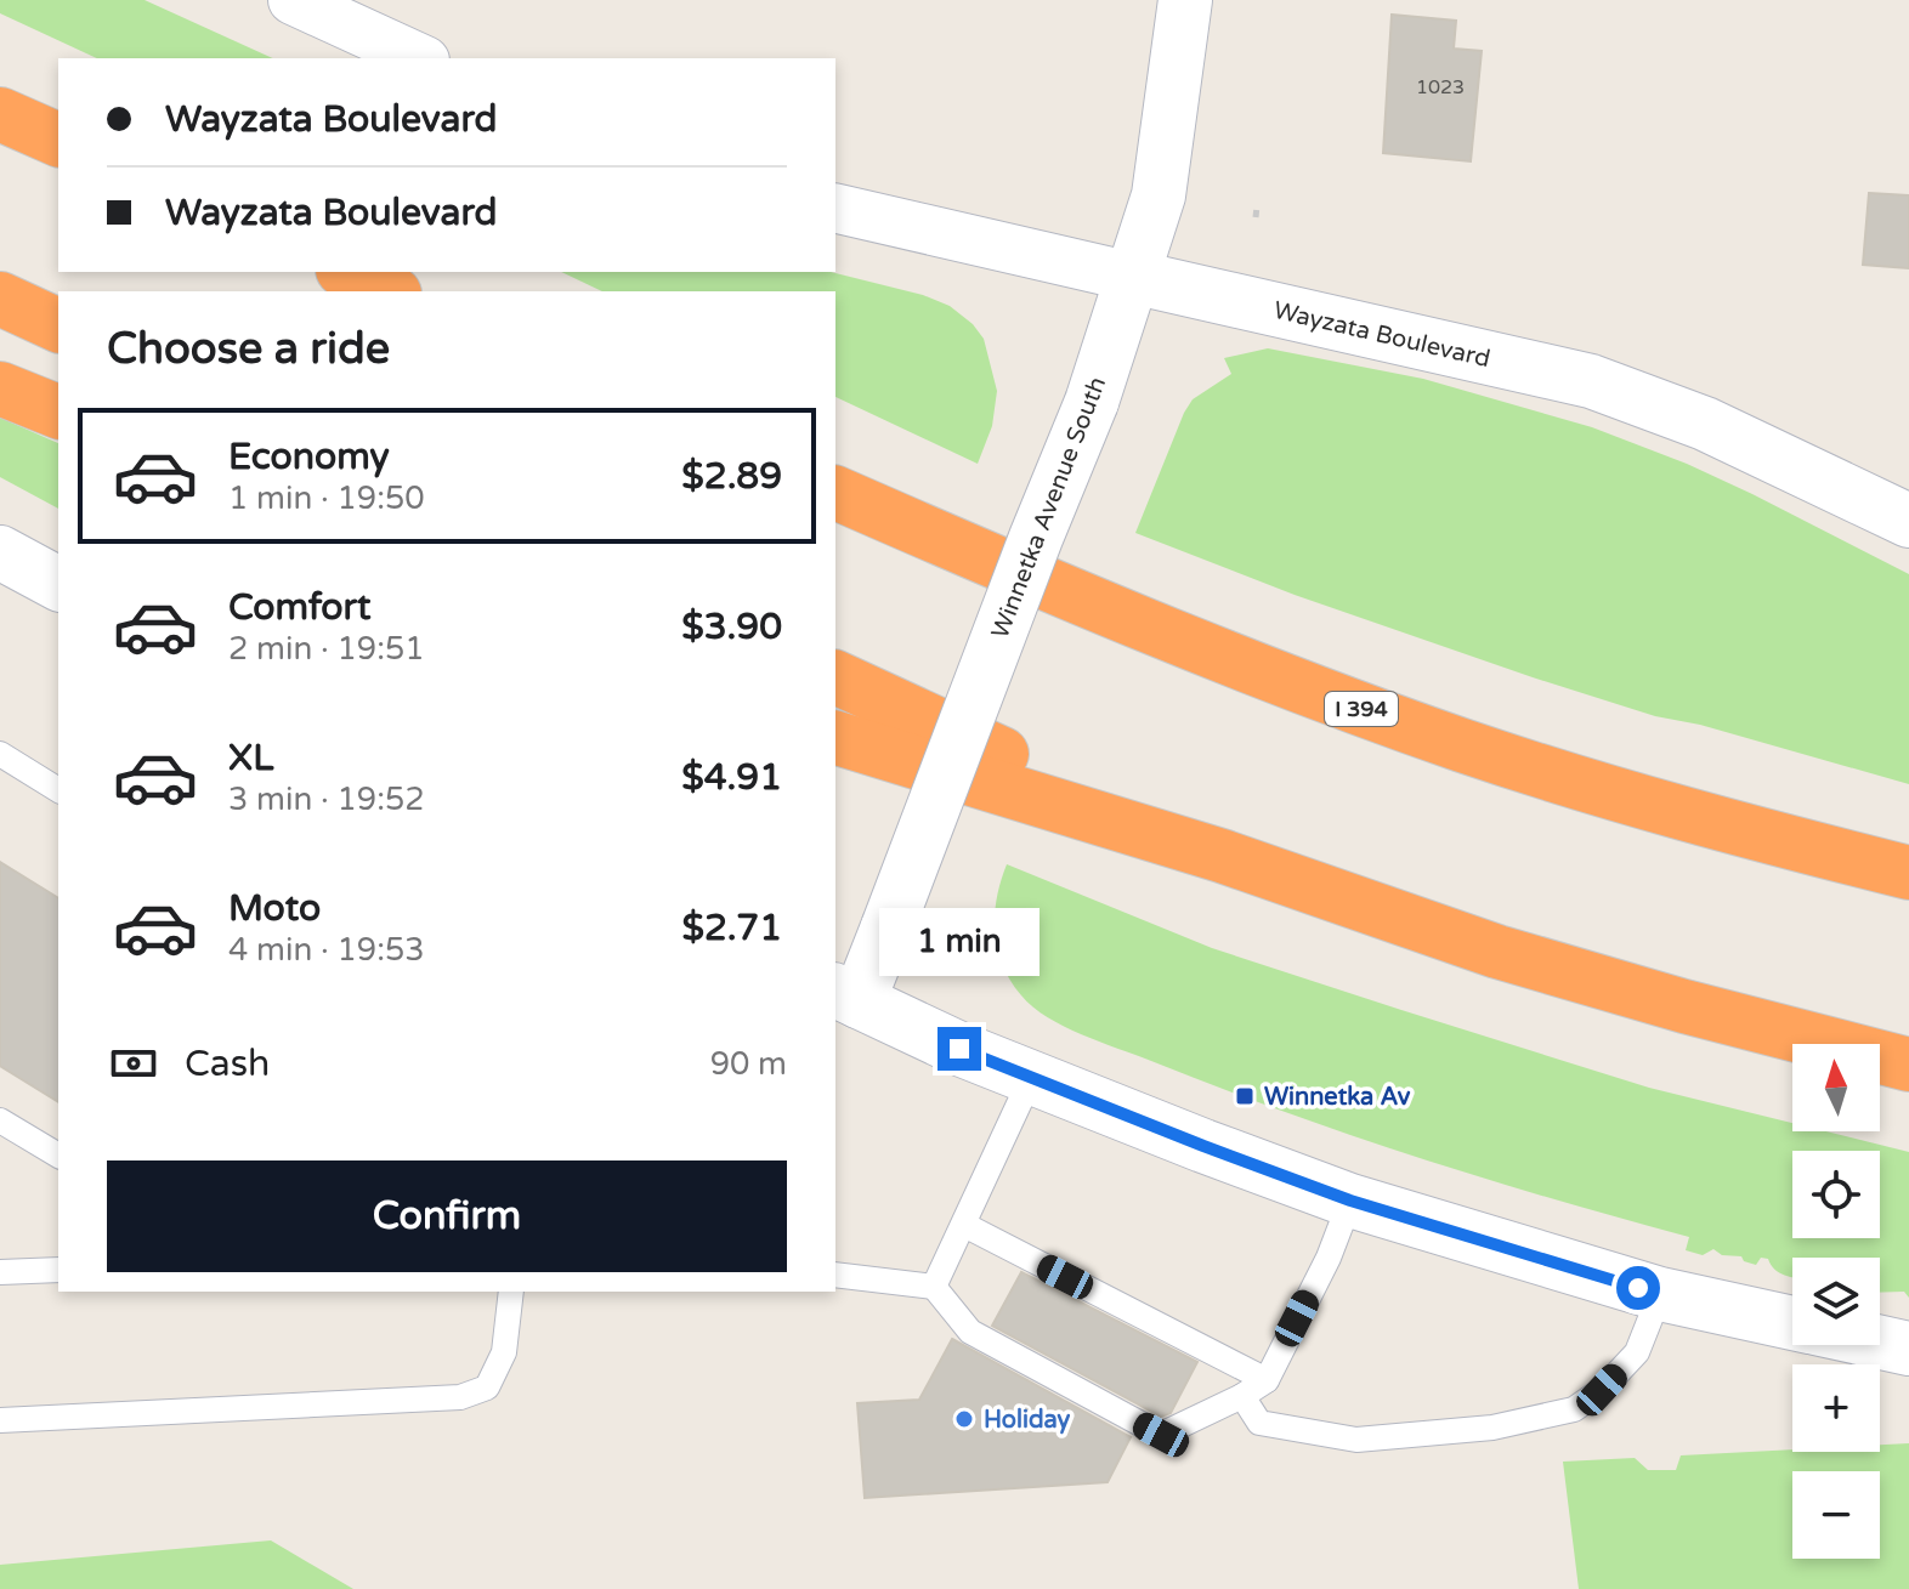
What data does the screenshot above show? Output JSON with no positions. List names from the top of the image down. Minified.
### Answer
{"streets":{"highway":["I 394"],"street":["Wayzata Boulevard","Winnetka Avenue South"]},"crossings":[["Wayzata Boulevard","Winnetka Avenue South"]],"places":{"transit":["Winnetka Av"],"other":["Holiday"]},"house_numbers":["1023"],"north":"top","page":{"banner":["Wayzata Boulevard","Wayzata Boulevard"],"heading":"Choose a ride","list":[{"name":"Economy","note":"1 min · 19:50","value":"$2.89"},{"name":"Comfort","note":"2 min · 19:51","value":"$3.90"},{"name":"XL","note":"3 min · 19:52","value":"$4.91"},{"name":"Moto","note":"4 min · 19:53","value":"$2.71"}],"bubble":"1 min","pay":["Cash","90 m"],"map_buttons":["+","−"],"buttons":"Confirm"}}
